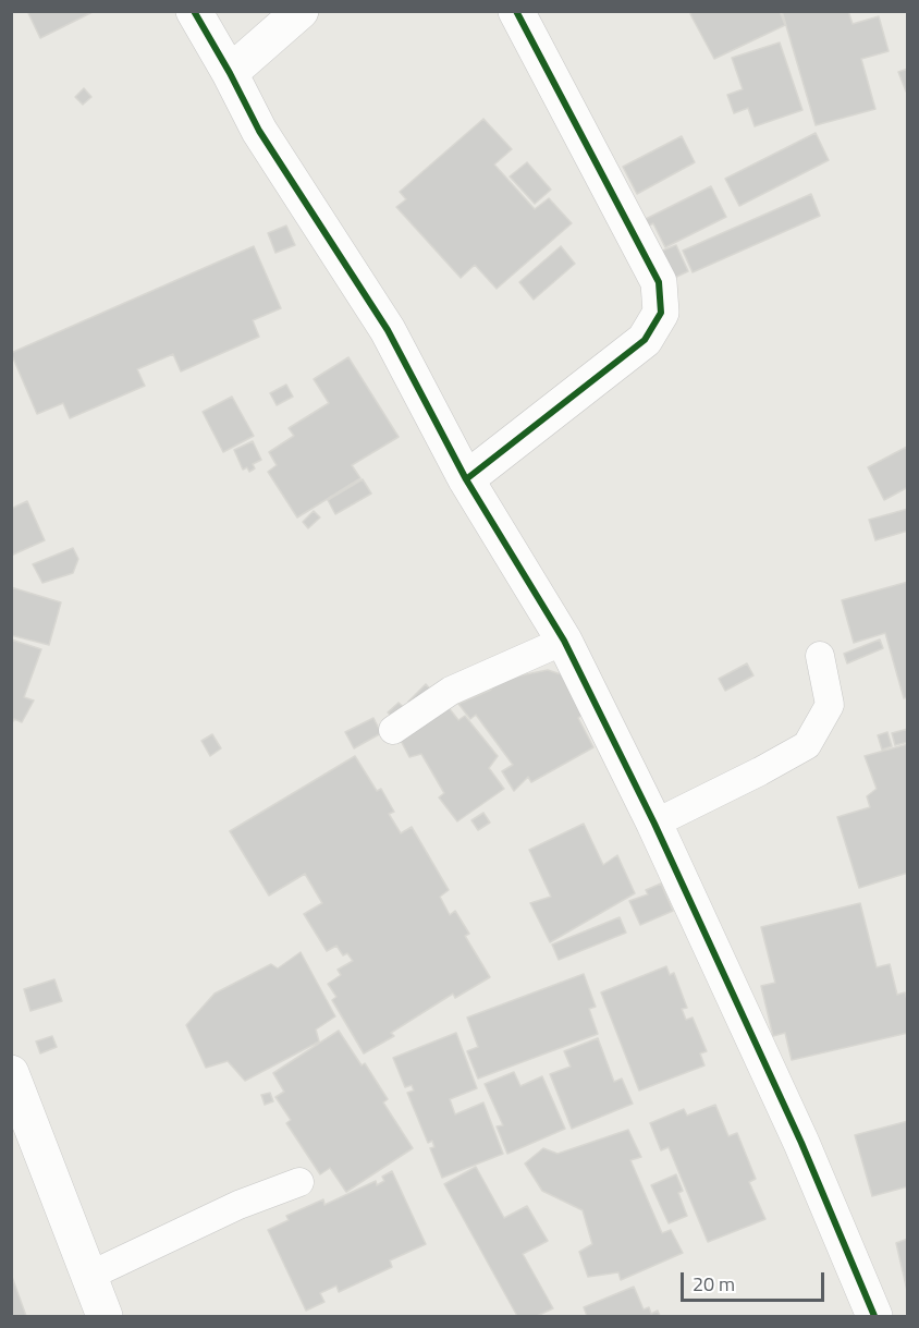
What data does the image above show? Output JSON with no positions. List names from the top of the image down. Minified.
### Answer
{"scale_bar":"20 m"}
